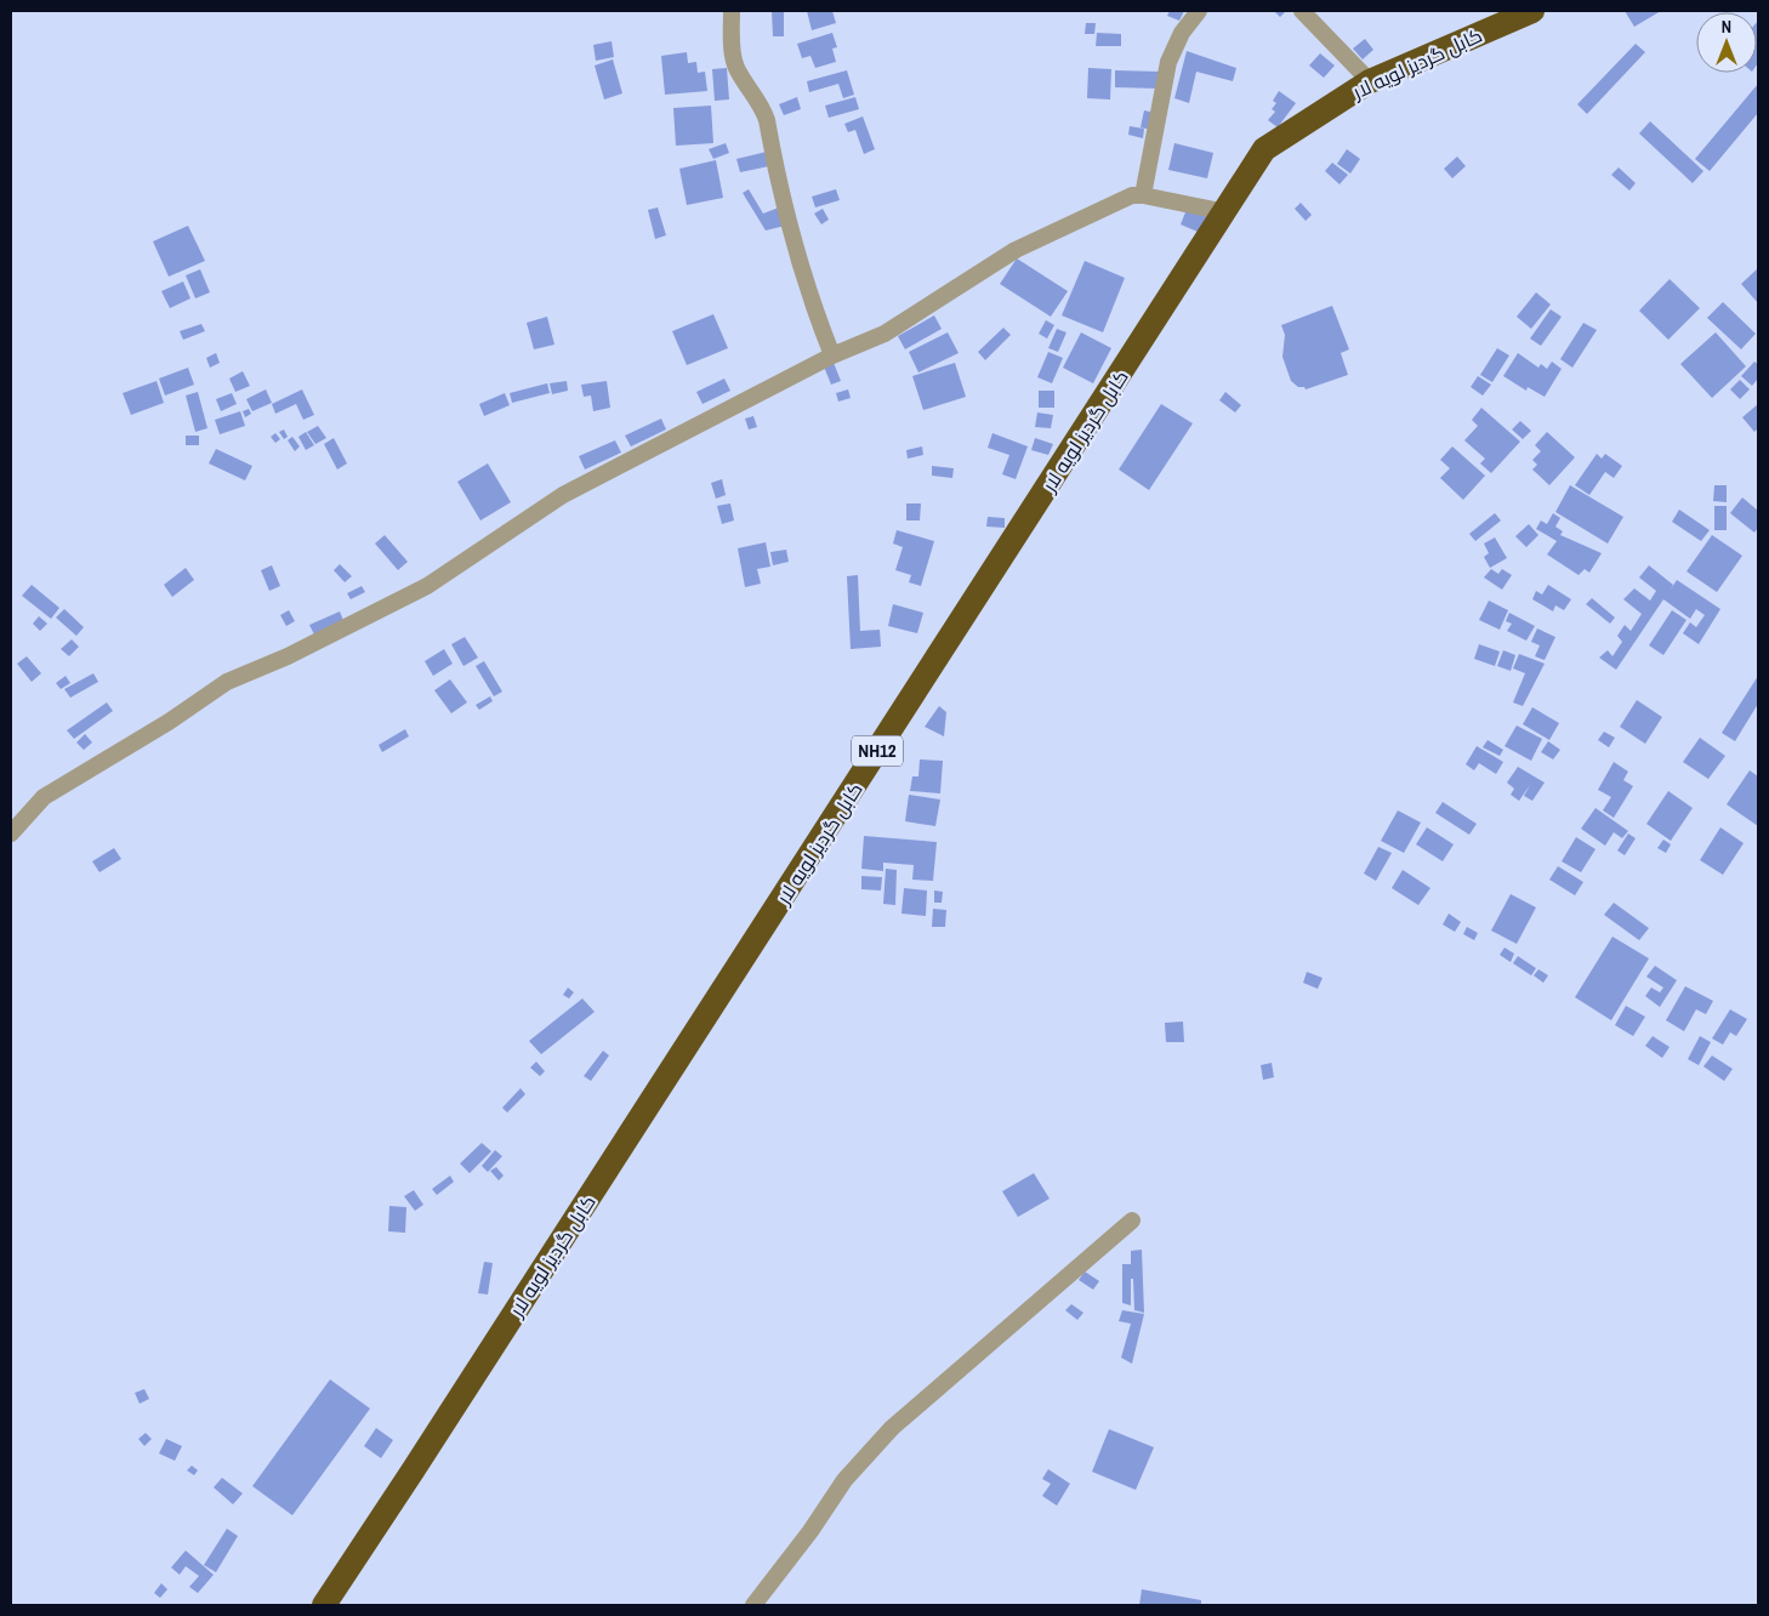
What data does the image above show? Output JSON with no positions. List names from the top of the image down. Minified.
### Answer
{"streets":{"highway":["کابل گردیز لویه لار","NH12"]},"north":"top"}
